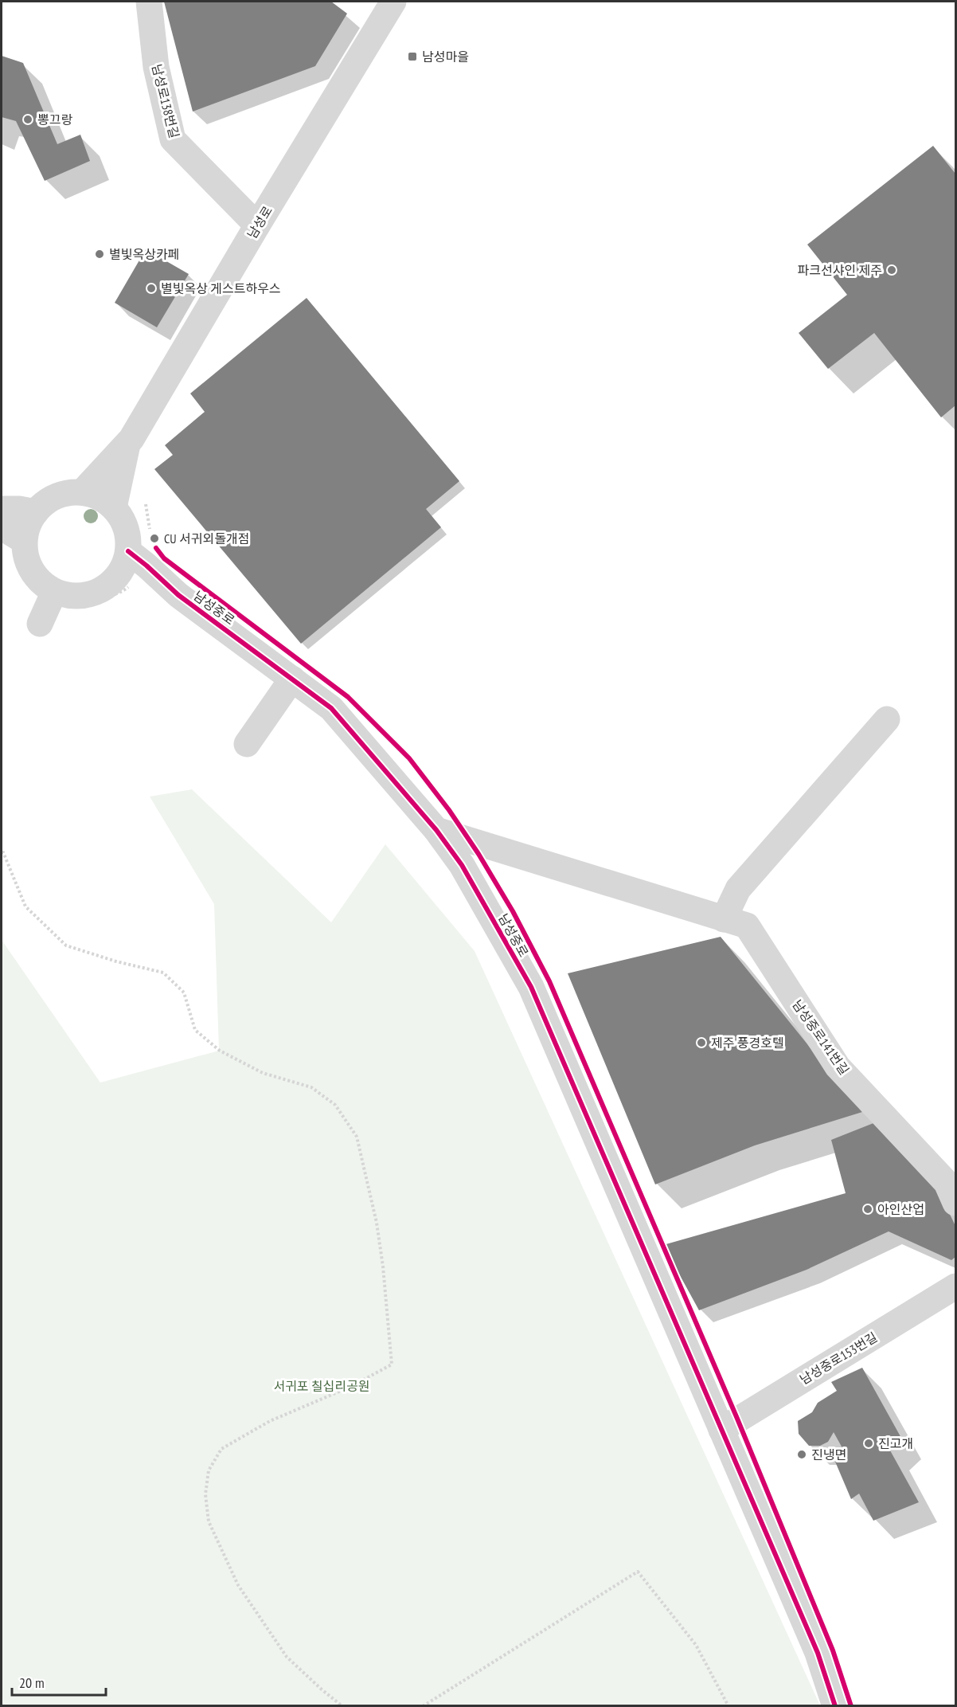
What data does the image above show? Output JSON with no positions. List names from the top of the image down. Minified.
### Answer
{"streets":{"street":["남성로138번길","남성로","남성중로","남성중로141번길","남성중로153번길"]},"crossings":[["남성로138번길","남성로"],["남성로","남성중로"],["남성중로","남성중로141번길"],["남성중로","남성중로153번길"]],"parks":["서귀포 칠십리공원"],"places":{"transit":["남성마을"],"other":["뽕끄랑","별빛옥상카페","파크선샤인 제주","별빛옥상 게스트하우스","CU 서귀외돌개점","제주 풍경호텔","아인산업","진고개","진냉면"]},"scale_bar":"20 m"}
